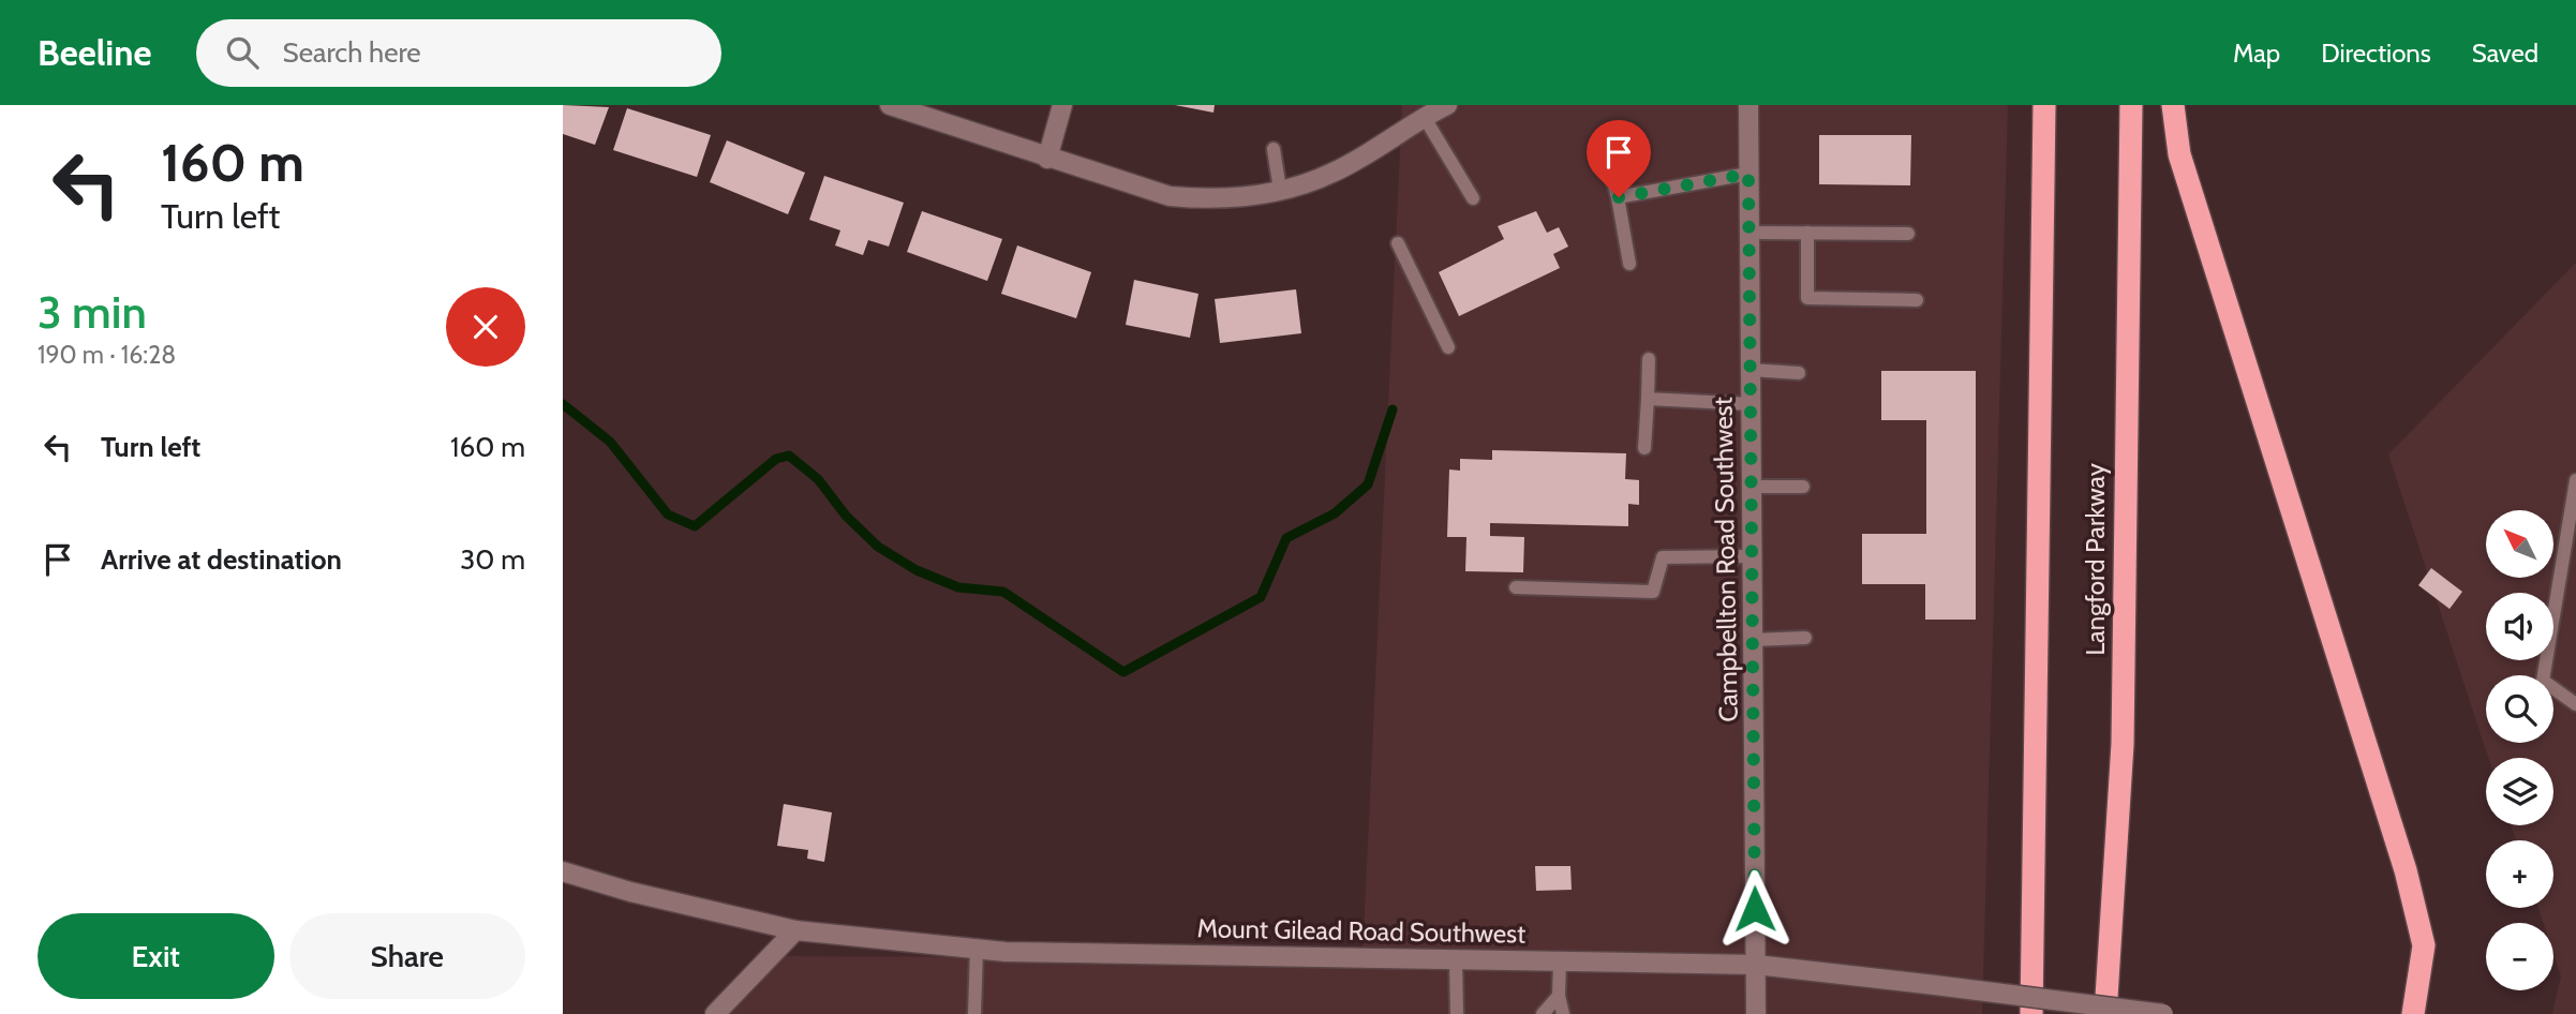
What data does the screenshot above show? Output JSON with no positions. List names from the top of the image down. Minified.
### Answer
{"streets":{"highway":["Langford Parkway"],"street":["Campbellton Road Southwest","Mount Gilead Road Southwest"]},"crossings":[["Campbellton Road Southwest","Mount Gilead Road Southwest"]],"north":"top left","page":{"header":"Beeline","search":"Search here","nav":["Map","Directions","Saved"],"turn":["160 m","Turn left"],"heading":["3 min","190 m · 16:28"],"list":[{"name":"Turn left","value":"160 m"},{"name":"Arrive at destination","value":"30 m"}],"map_buttons":["+","−"],"buttons":["Exit","Share"]}}
